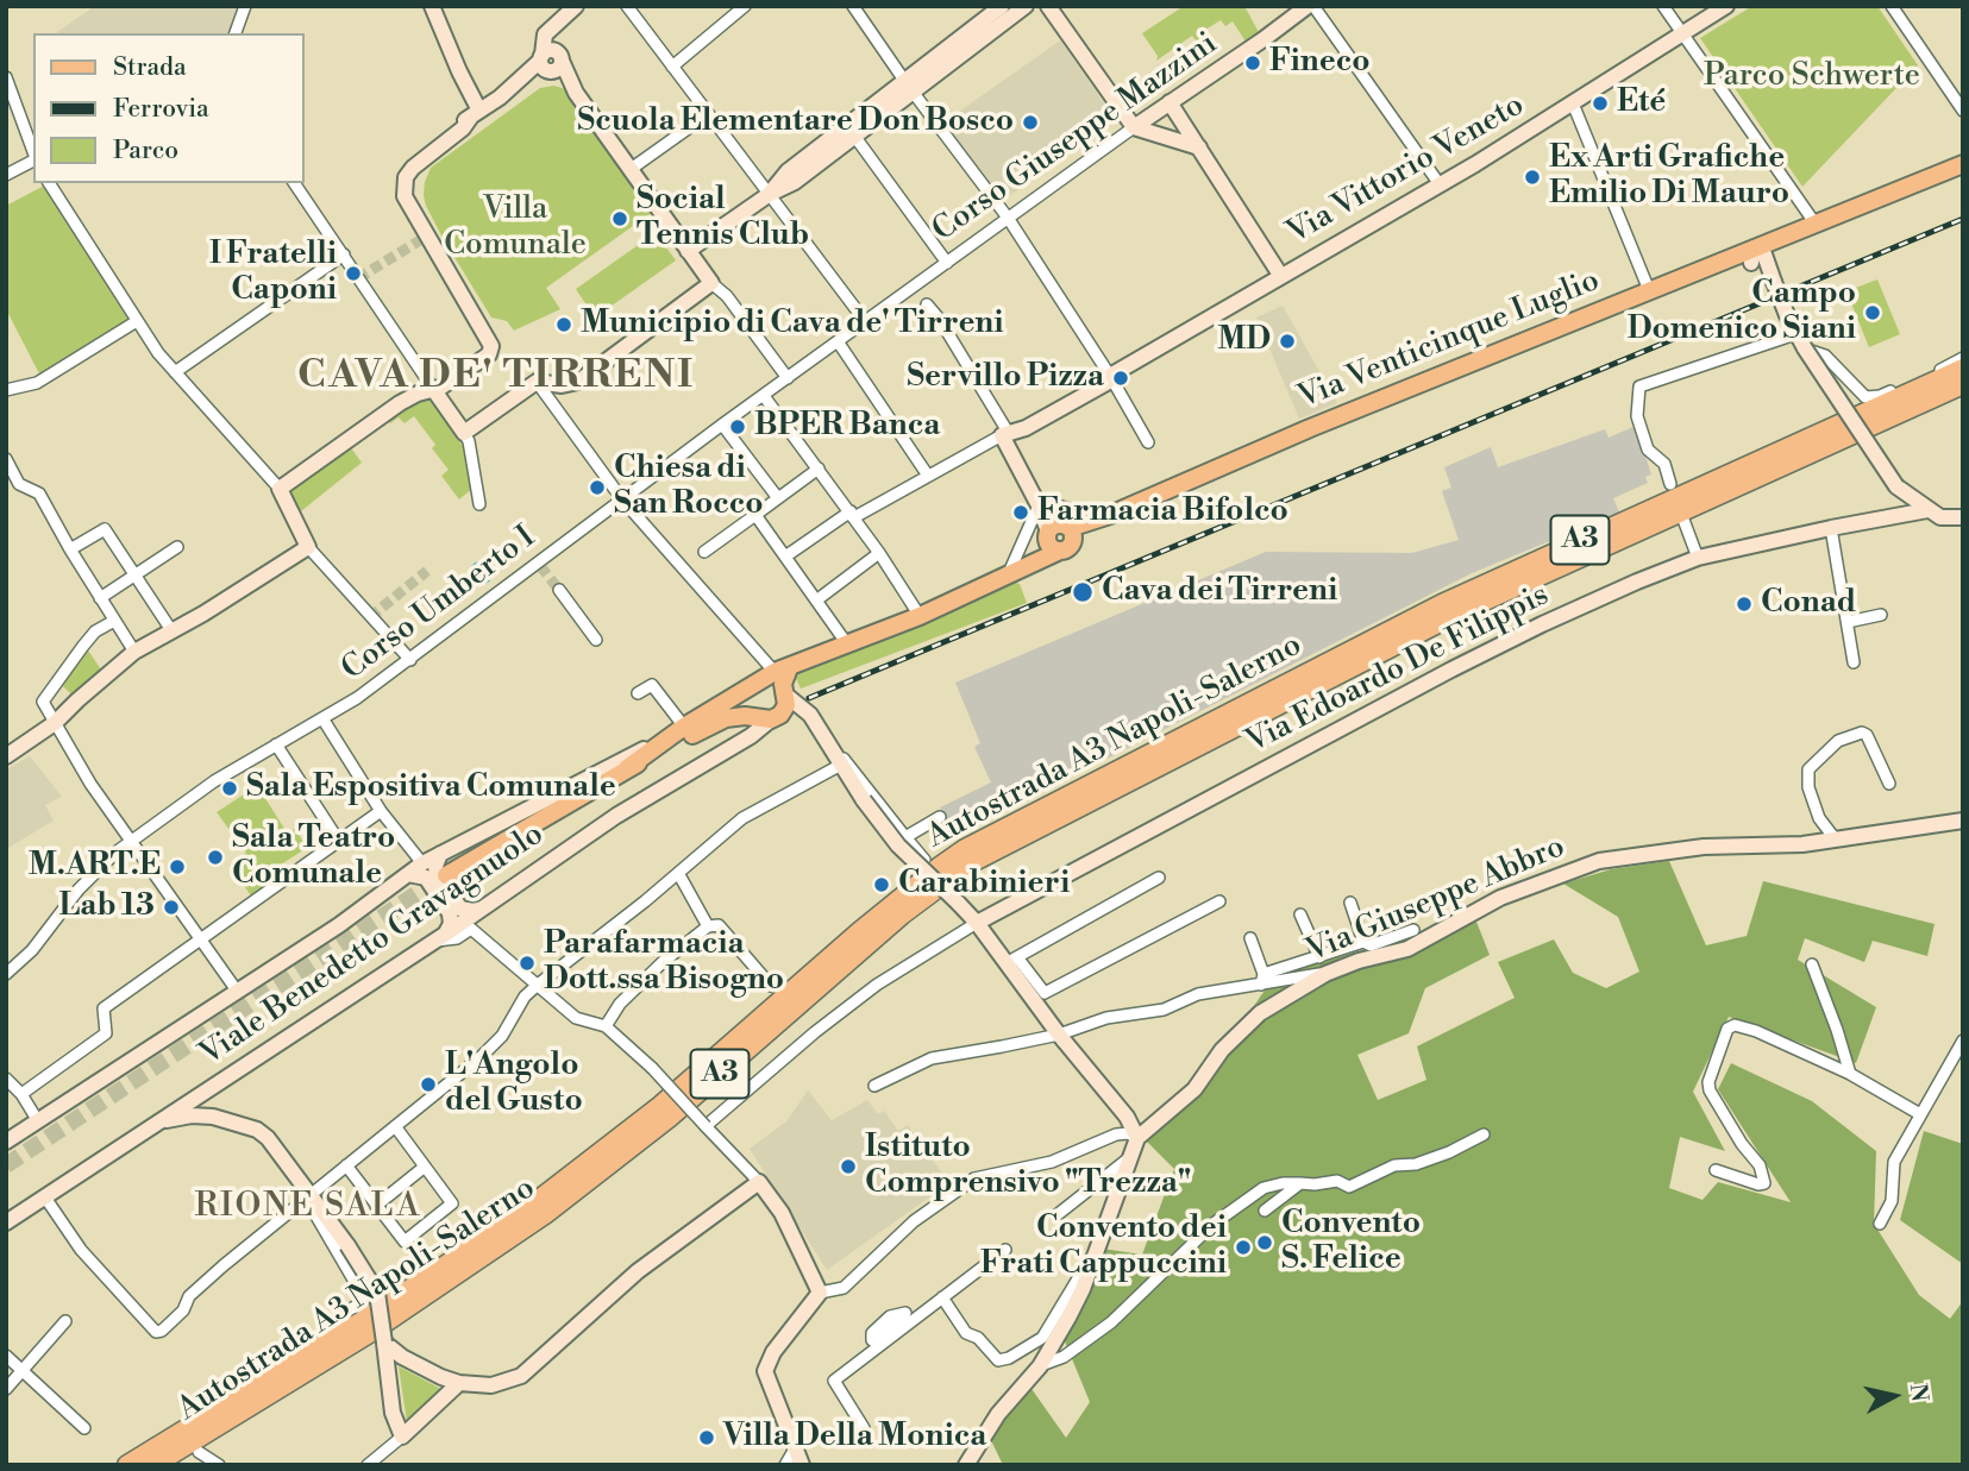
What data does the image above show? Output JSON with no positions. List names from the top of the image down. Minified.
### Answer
{"streets":{"highway":["A3","Autostrada A3 Napoli-Salerno"],"main road":["Via Venticinque Luglio"],"street":["Corso Giuseppe Mazzini","Via Vittorio Veneto","Corso Umberto I","Via Edoardo De Filippis","Via Giuseppe Abbro","Viale Benedetto Gravagnuolo"]},"crossings":[["Corso Giuseppe Mazzini","Corso Umberto I"]],"districts":["CAVA DE' TIRRENI","RIONE SALA"],"parks":["Parco Schwerte","Villa Comunale"],"places":["Fineco","Eté","Scuola Elementare Don Bosco","Ex Arti Grafiche Emilio Di Mauro","Social Tennis Club","I Fratelli Caponi","Campo Domenico Siani","Municipio di Cava de' Tirreni","MD","Servillo Pizza","BPER Banca","Chiesa di San Rocco","Farmacia Bifolco","Cava dei Tirreni","Conad","Sala Espositiva Comunale","Sala Teatro Comunale","M.ART.E","Carabinieri","Lab 13","Parafarmacia Dott.ssa Bisogno","L'Angolo del Gusto","Istituto Comprensivo \"Trezza\"","Convento S. Felice","Convento dei Frati Cappuccini","Villa Della Monica"],"legend":["Strada","Ferrovia","Parco"],"north":"right"}
